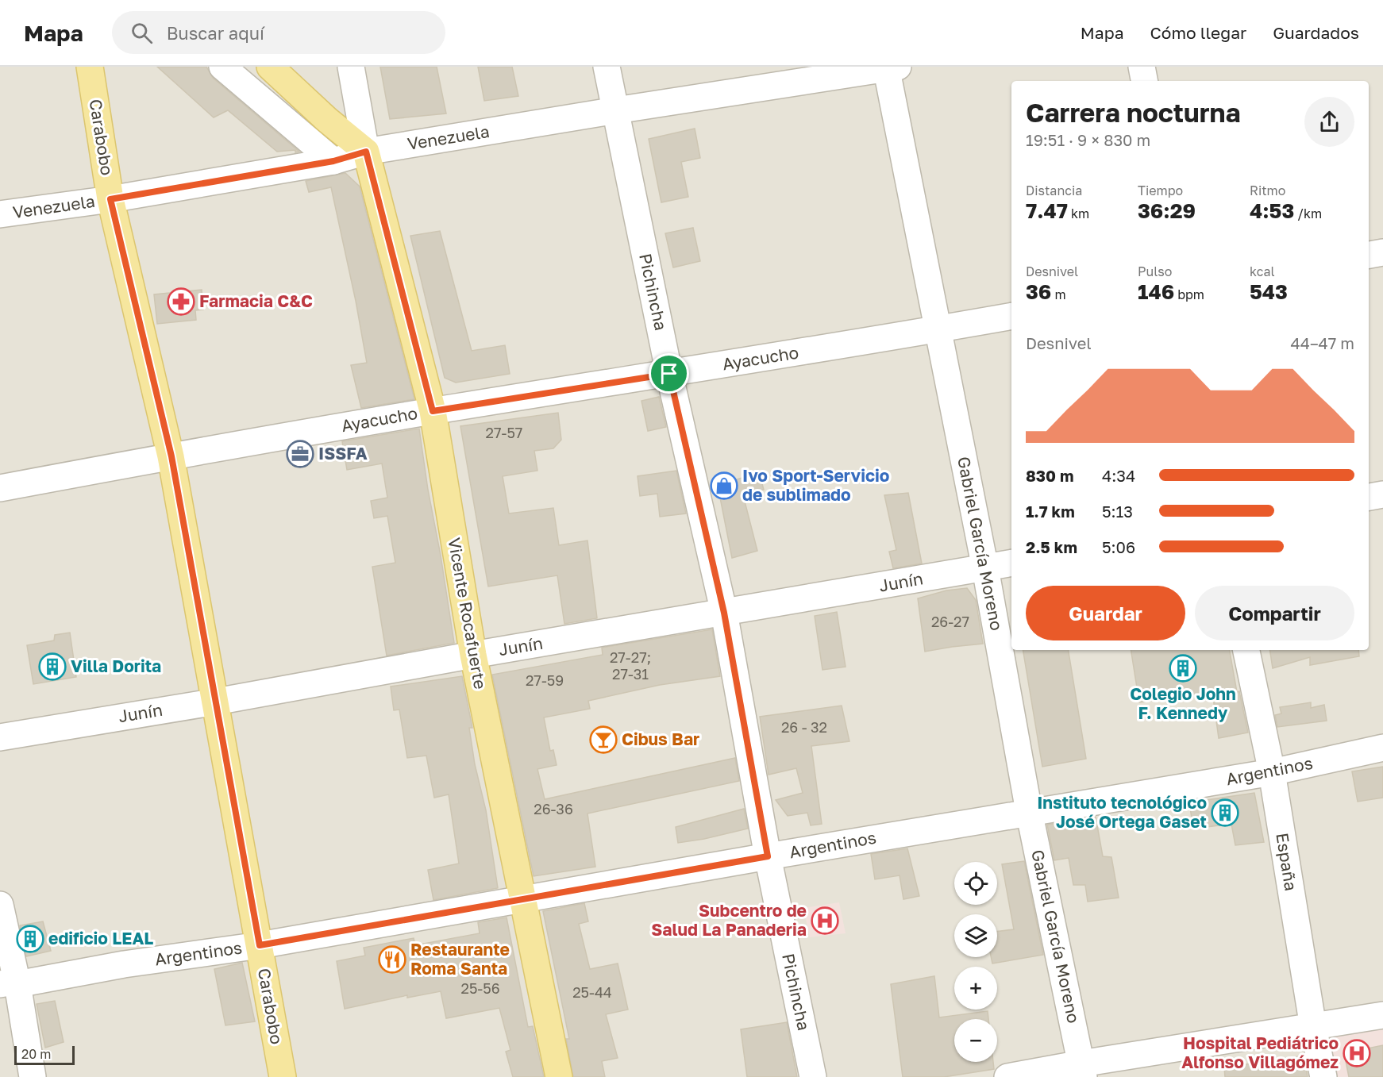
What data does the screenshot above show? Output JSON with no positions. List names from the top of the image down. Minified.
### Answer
{"streets":{"main road":["Carabobo","Vicente Rocafuerte"],"street":["Venezuela","Pichincha","Ayacucho","Gabriel García Moreno","Junín","Argentinos","España"]},"crossings":[["Carabobo","Venezuela"],["Carabobo","Ayacucho"],["Carabobo","Junín"],["Carabobo","Argentinos"],["Venezuela","Pichincha"],["Venezuela","Gabriel García Moreno"],["Venezuela","Vicente Rocafuerte"],["Pichincha","Ayacucho"],["Pichincha","Junín"],["Pichincha","Argentinos"],["Ayacucho","Gabriel García Moreno"],["Ayacucho","Vicente Rocafuerte"],["Gabriel García Moreno","Junín"],["Gabriel García Moreno","Argentinos"],["Junín","Vicente Rocafuerte"],["Vicente Rocafuerte","Argentinos"],["Argentinos","España"]],"places":{"pharmacy":["Farmacia C&C"],"office":["ISSFA"],"shop":["Ivo Sport-Servicio de sublimado"],"building":["Villa Dorita","Colegio John F. Kennedy","Instituto tecnológico José Ortega Gaset","edificio LEAL"],"bar":["Cibus Bar"],"hospital":["Subcentro de Salud La Panaderia","Hospital Pediátrico Alfonso Villagómez"],"restaurant":["Restaurante Roma Santa"]},"house_numbers":["27-57","26-27","27-27; 27-31","27-59","26 - 32","26-36","25-56","25-44"],"scale_bar":"20 m","page":{"header":"Mapa","search":"Buscar aquí","nav":["Mapa","Cómo llegar","Guardados"],"heading":["Carrera nocturna","19:51 · 9 × 830 m"],"stats":[["Distancia","7.47 km"],["Tiempo","36:29"],["Ritmo","4:53 /km"],["Desnivel","36 m"],["Pulso","146 bpm"],["kcal","543"]],"chart":["Desnivel","44–47 m"],"list":[{"name":"830 m","note":"4:34"},{"name":"1.7 km","note":"5:13"},{"name":"2.5 km","note":"5:06"}],"buttons":["Guardar","Compartir"],"map_buttons":["+","−"],"scale":"20 m"}}
